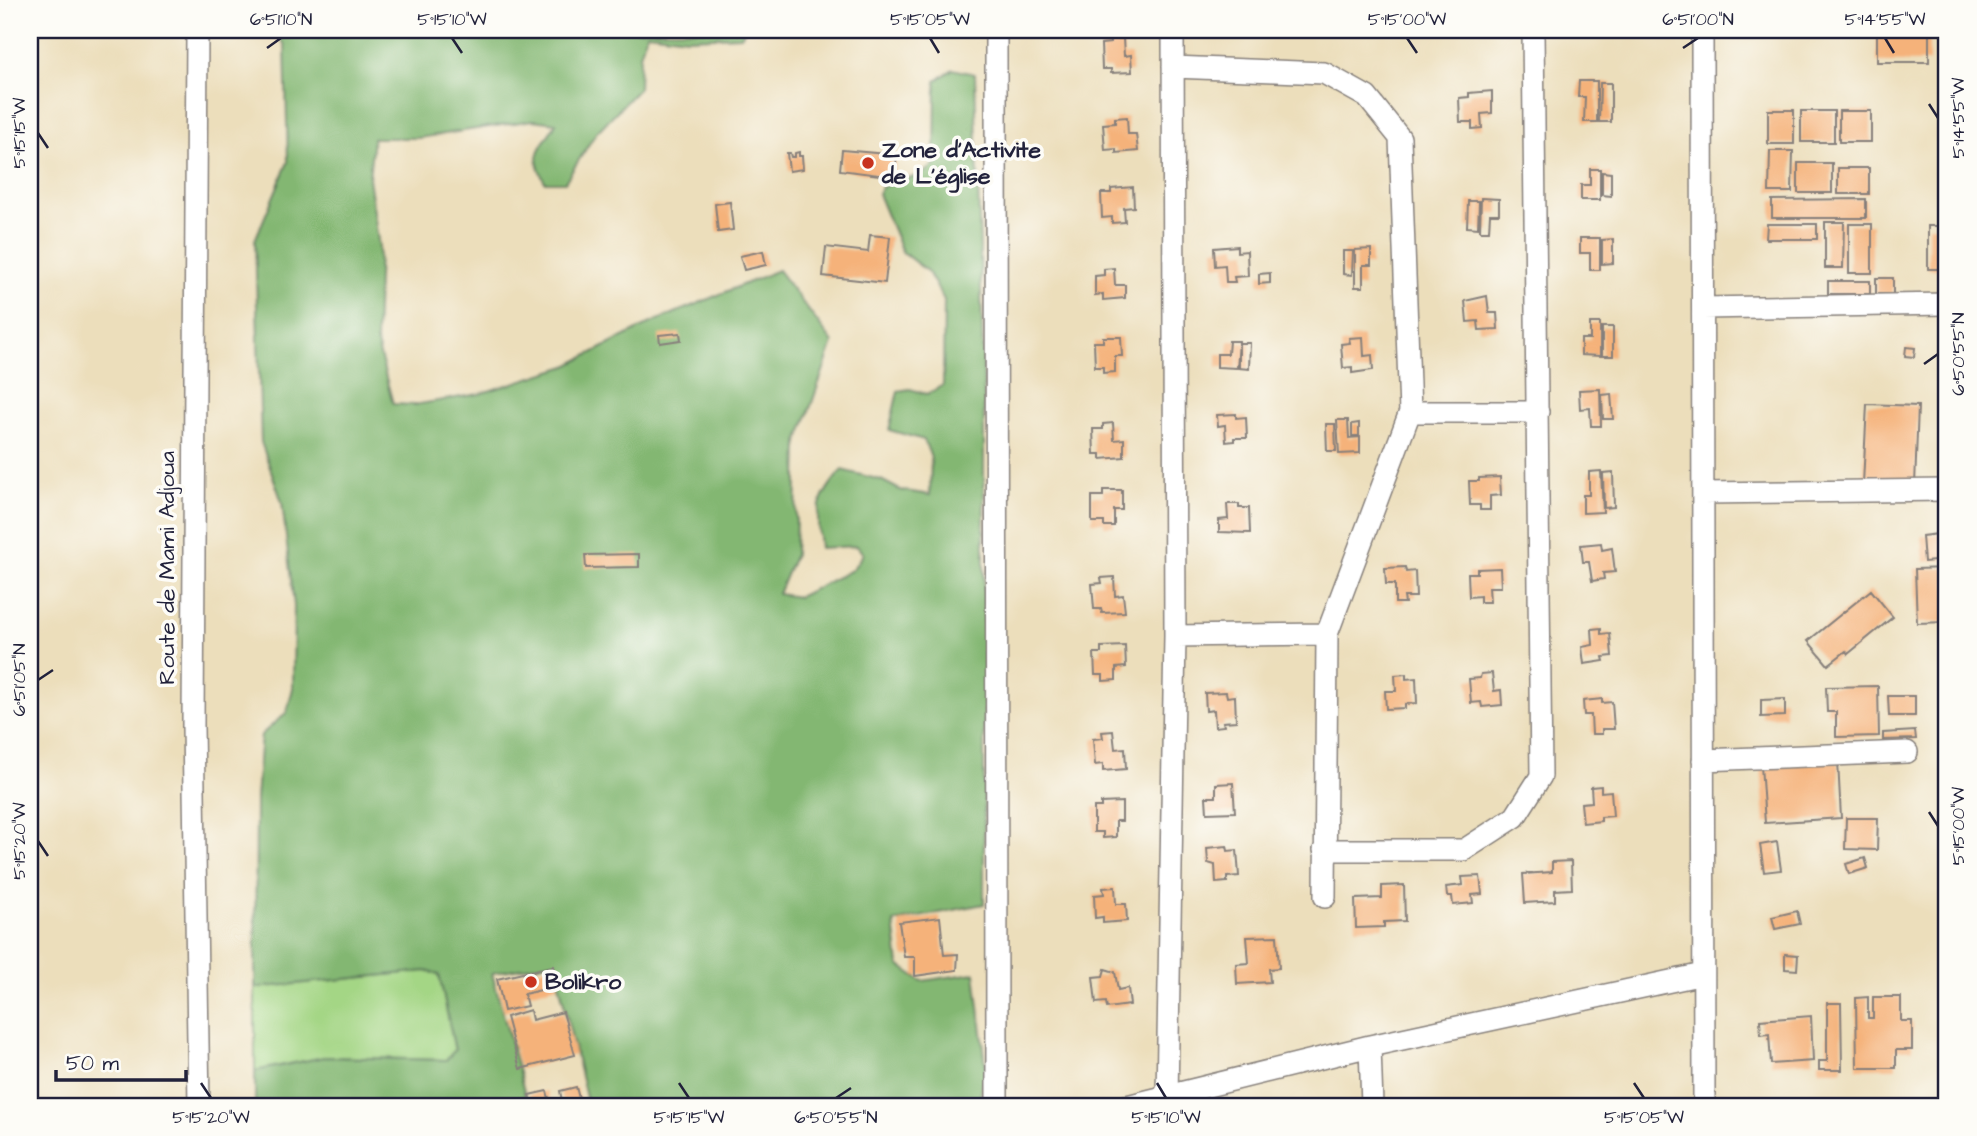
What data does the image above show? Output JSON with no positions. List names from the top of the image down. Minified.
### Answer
{"streets":{"street":["Route de Mami Adjoua"]},"places":["Zone d'Activite de L'église","Bolikro"],"scale_bar":"50 m","coordinates":["6°51'10\"N","5°15'10\"W","5°15'05\"W","5°15'00\"W","6°51'00\"N","5°14'55\"W","5°15'15\"W","6°50'55\"N","6°51'05\"N","5°15'20\"W"]}
